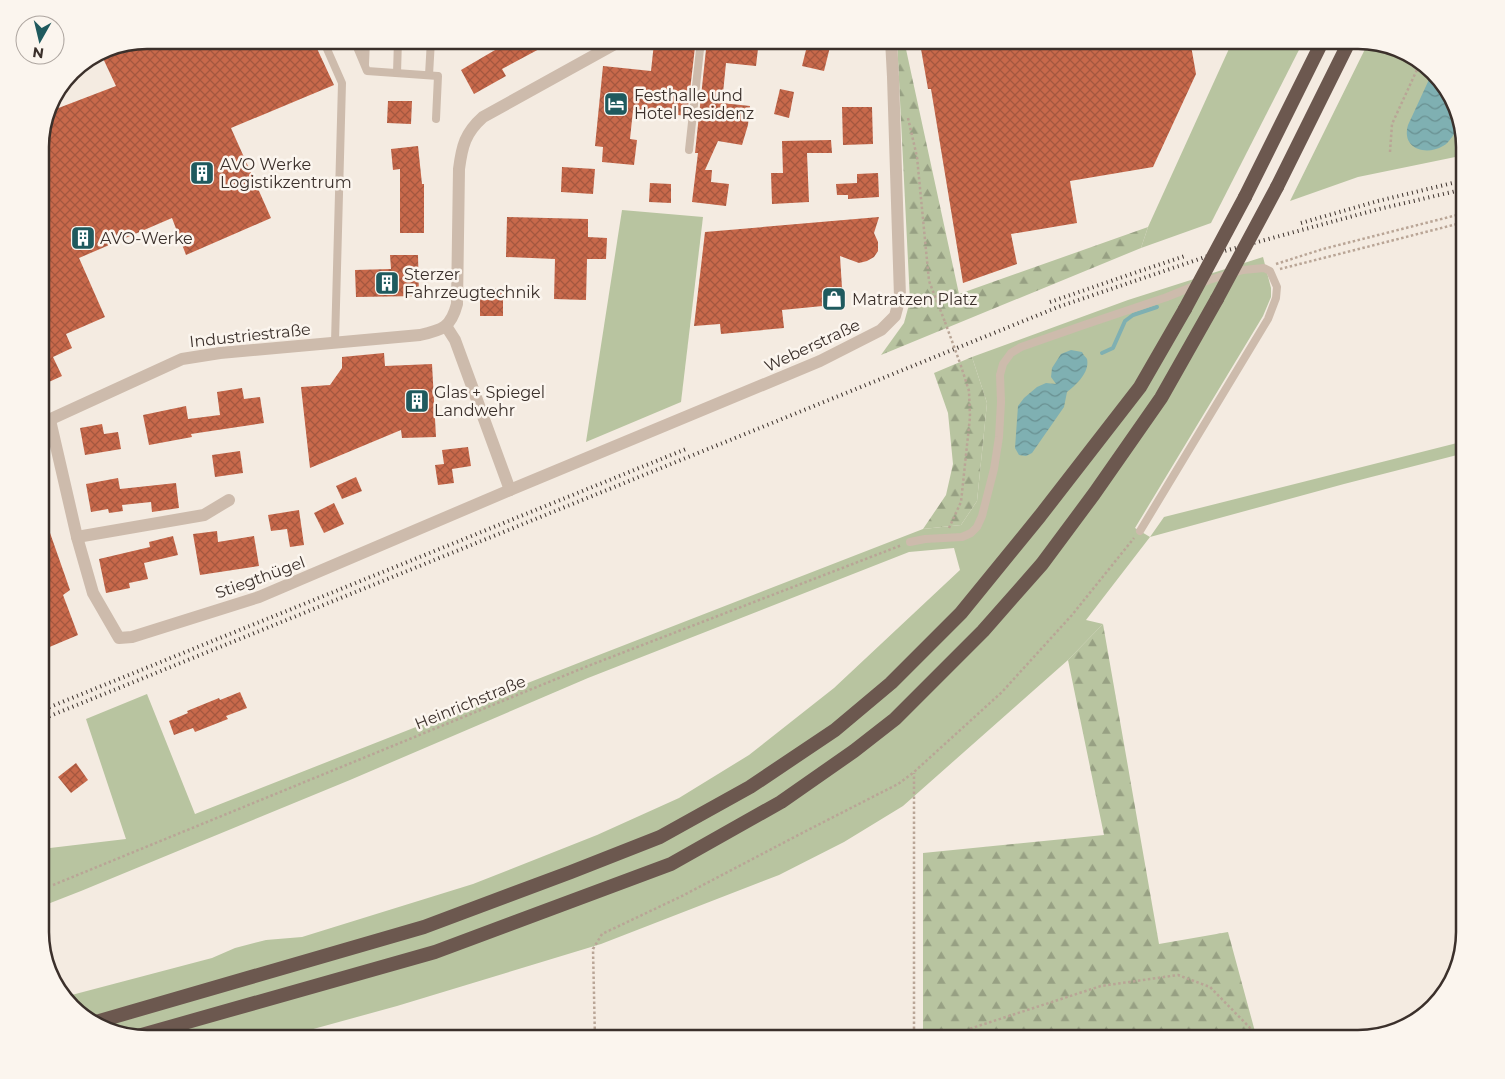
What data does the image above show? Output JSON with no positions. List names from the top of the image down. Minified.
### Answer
{"streets":{"street":["Industriestraße","Weberstraße","Stiegthügel"],"path":["Heinrichstraße"]},"crossings":[["Weberstraße","Stiegthügel"]],"places":{"hotel":["Festhalle und Hotel Residenz"],"building":["AVO Werke Logistikzentrum","AVO-Werke","Sterzer Fahrzeugtechnik","Glas + Spiegel Landwehr"],"shop":["Matratzen Platz"]},"north":"bottom"}
